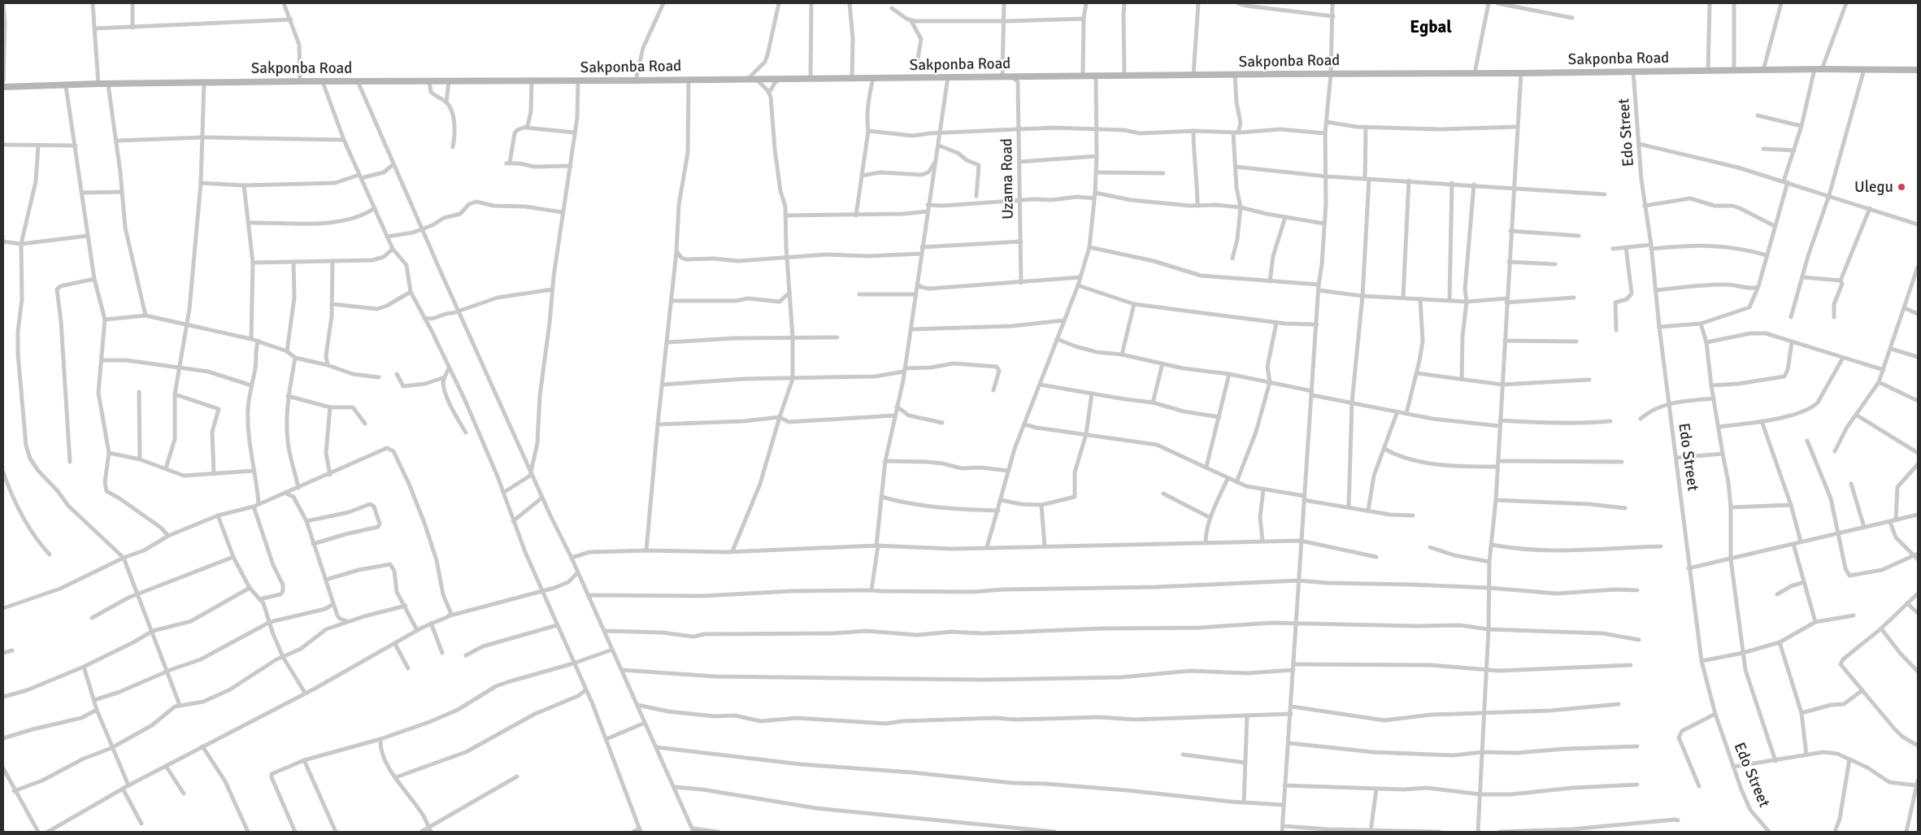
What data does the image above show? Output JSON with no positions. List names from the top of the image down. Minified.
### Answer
{"streets":{"main road":["Sakponba Road"],"street":["Edo Street","Uzama Road"]},"crossings":[["Sakponba Road","Edo Street"],["Sakponba Road","Uzama Road"]],"districts":["Egbal"],"places":["Ulegu"]}
